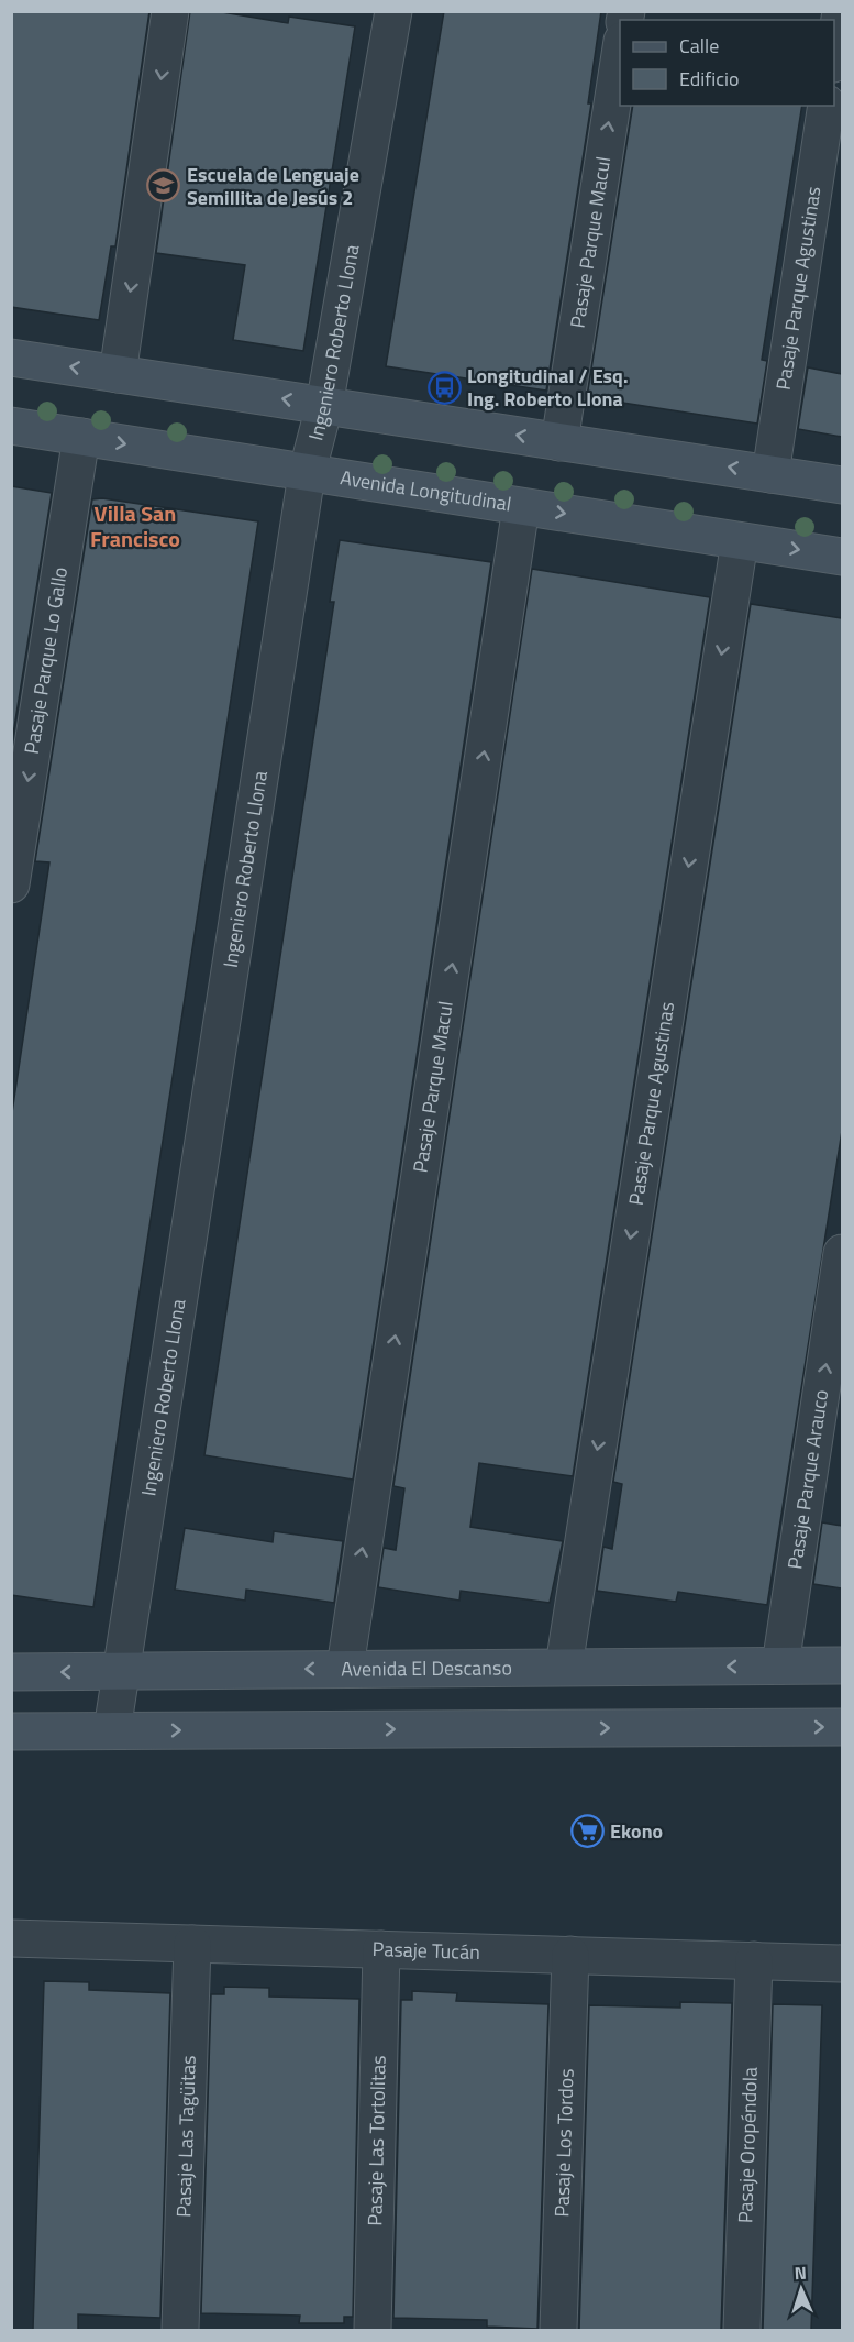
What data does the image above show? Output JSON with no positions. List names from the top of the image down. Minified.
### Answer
{"streets":{"main road":["Avenida Longitudinal","Avenida El Descanso"],"street":["Pasaje Parque Macul","Pasaje Parque Agustinas","Ingeniero Roberto Llona","Pasaje Parque Lo Gallo","Pasaje Parque Arauco","Pasaje Tucán","Pasaje Las Tagüitas","Pasaje Las Tortolitas","Pasaje Los Tordos","Pasaje Oropéndola"]},"crossings":[["Pasaje Parque Macul","Avenida Longitudinal"],["Pasaje Parque Macul","Avenida El Descanso"],["Pasaje Parque Agustinas","Avenida Longitudinal"],["Pasaje Parque Agustinas","Avenida El Descanso"],["Ingeniero Roberto Llona","Avenida Longitudinal"],["Ingeniero Roberto Llona","Avenida El Descanso"],["Avenida Longitudinal","Pasaje Parque Lo Gallo"],["Pasaje Parque Arauco","Avenida El Descanso"],["Pasaje Tucán","Pasaje Las Tagüitas"],["Pasaje Tucán","Pasaje Las Tortolitas"],["Pasaje Tucán","Pasaje Los Tordos"],["Pasaje Tucán","Pasaje Oropéndola"]],"one_way":["Pasaje Parque Macul","Pasaje Parque Agustinas","Pasaje Parque Lo Gallo","Pasaje Parque Arauco"],"districts":["Villa San Francisco"],"places":{"school or university":["Escuela de Lenguaje Semillita de Jesús 2"],"bus stop":["Longitudinal / Esq. Ing. Roberto Llona"],"supermarket":["Ekono"]},"legend":["Calle","Edificio"],"north":"top"}
